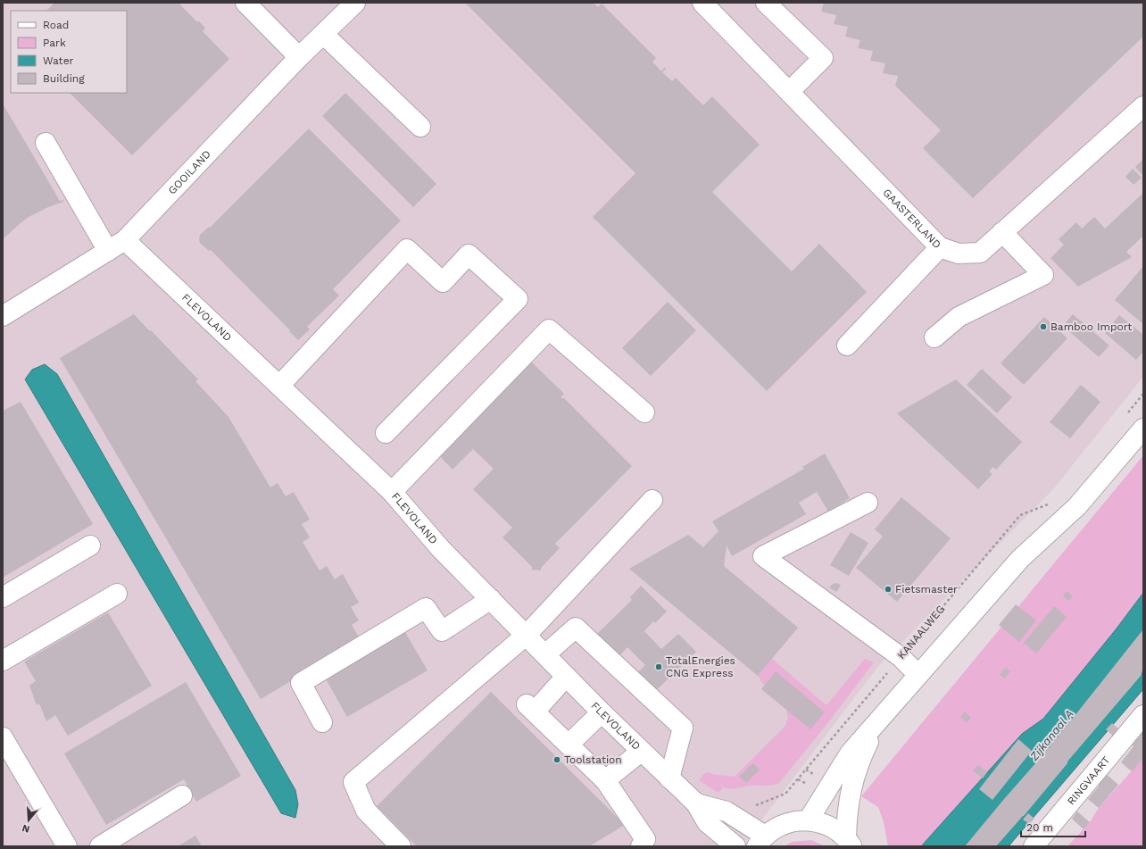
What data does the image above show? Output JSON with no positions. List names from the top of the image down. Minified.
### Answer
{"streets":{"street":["GOOILAND","GAASTERLAND","FLEVOLAND","RINGVAART"],"path":["KANAALWEG"]},"crossings":[["GOOILAND","FLEVOLAND"],["FLEVOLAND","KANAALWEG"]],"water":["Zijkanaal A"],"places":["Bamboo Import","Fietsmaster","TotalEnergies CNG Express","Toolstation"],"legend":["Road","Park","Water","Building"],"scale_bar":"20 m","north":"bottom"}
